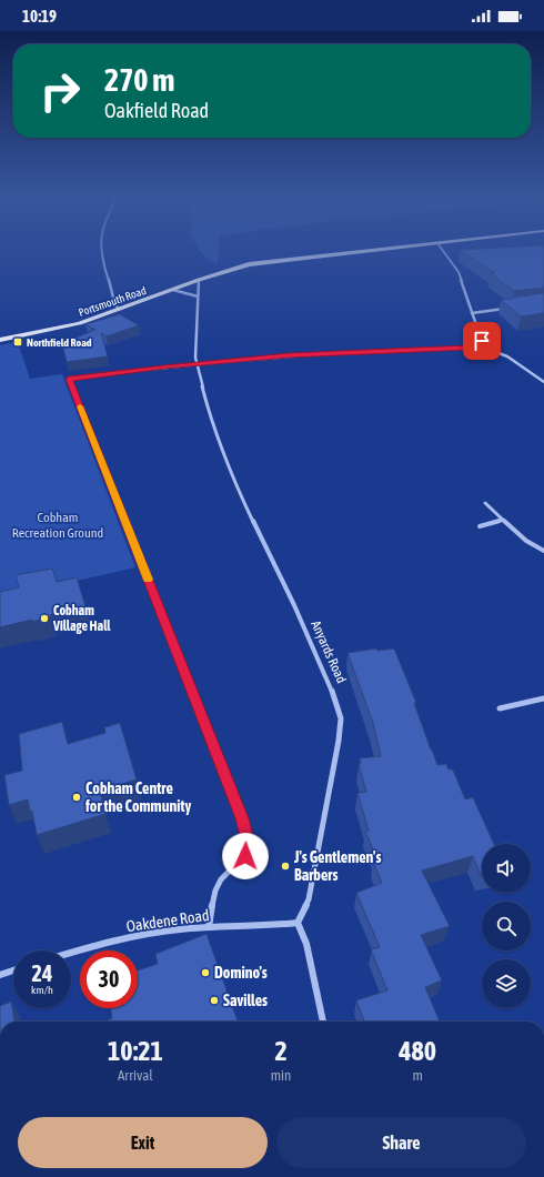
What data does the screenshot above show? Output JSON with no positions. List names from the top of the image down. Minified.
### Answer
{"streets":{"main road":["Portsmouth Road"],"street":["Anyards Road","Oakdene Road"]},"crossings":[["Portsmouth Road","Anyards Road"],["Anyards Road","Oakdene Road"]],"parks":["Cobham Recreation Ground"],"places":{"transit":["Northfield Road"],"other":["Cobham Village Hall","Cobham Centre for the Community","J's Gentlemen's Barbers","Domino's","Savilles"]},"page":{"status":"10:19","turn":["270 m","Oakfield Road"],"speed":"24 km/h","limit":"30","eta":["10:21","Arrival","2","min","480","m"],"buttons":["Exit","Share"]}}
